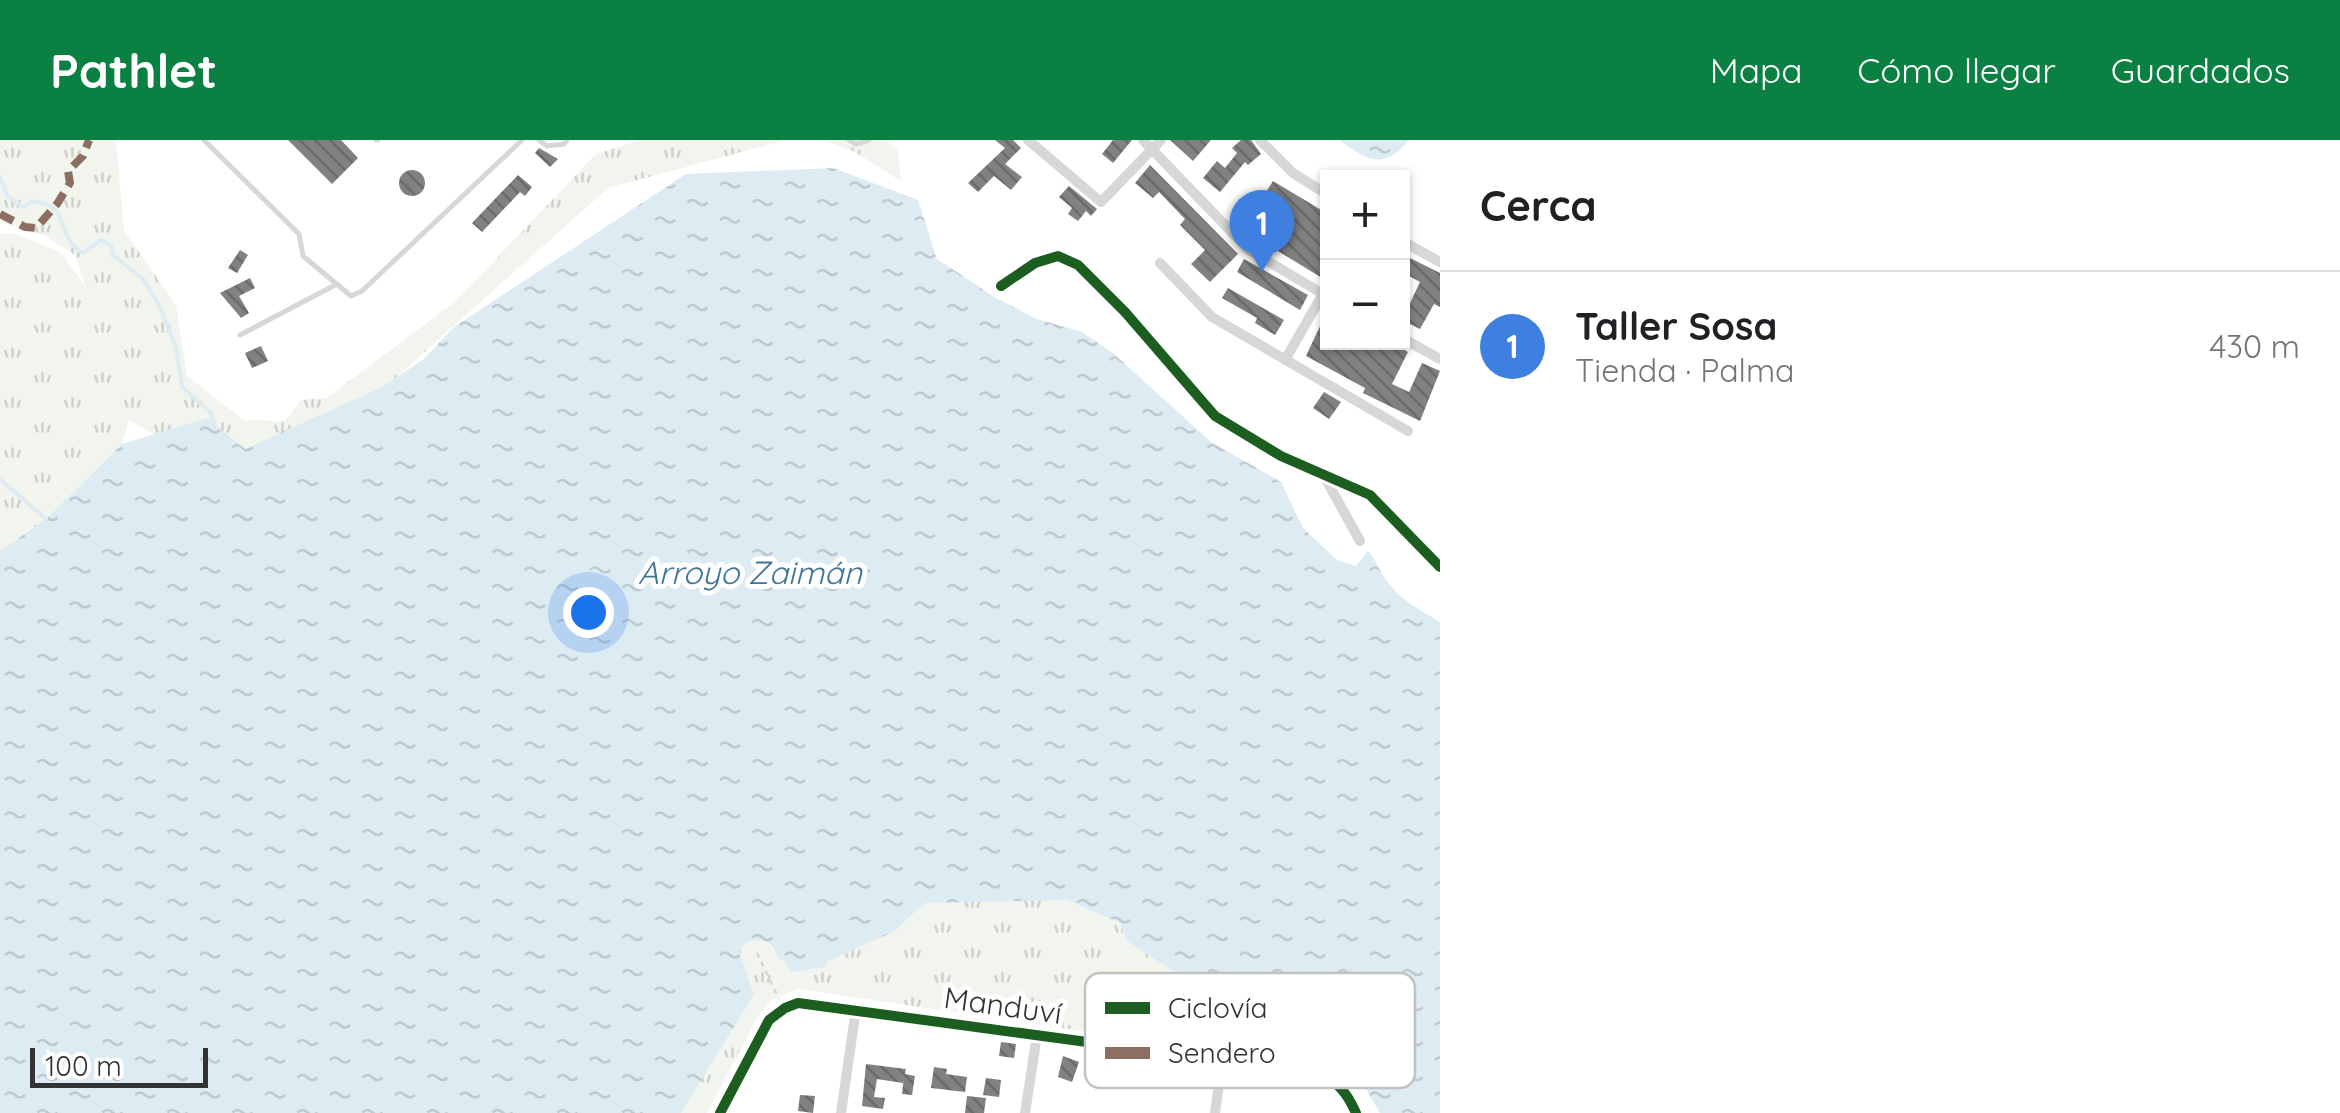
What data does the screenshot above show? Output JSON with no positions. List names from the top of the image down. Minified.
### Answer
{"streets":{"street":["Manduví"]},"water":["Arroyo Zaimán"],"legend":["Ciclovía","Sendero"],"scale_bar":"100 m","page":{"header":"Pathlet","nav":["Mapa","Cómo llegar","Guardados"],"heading":"Cerca","map_buttons":["+","−"],"pins":"1","list":[{"mark":"1","name":"Taller Sosa","note":"Tienda · Palma","value":"430 m"}],"scale":"100 m"}}
